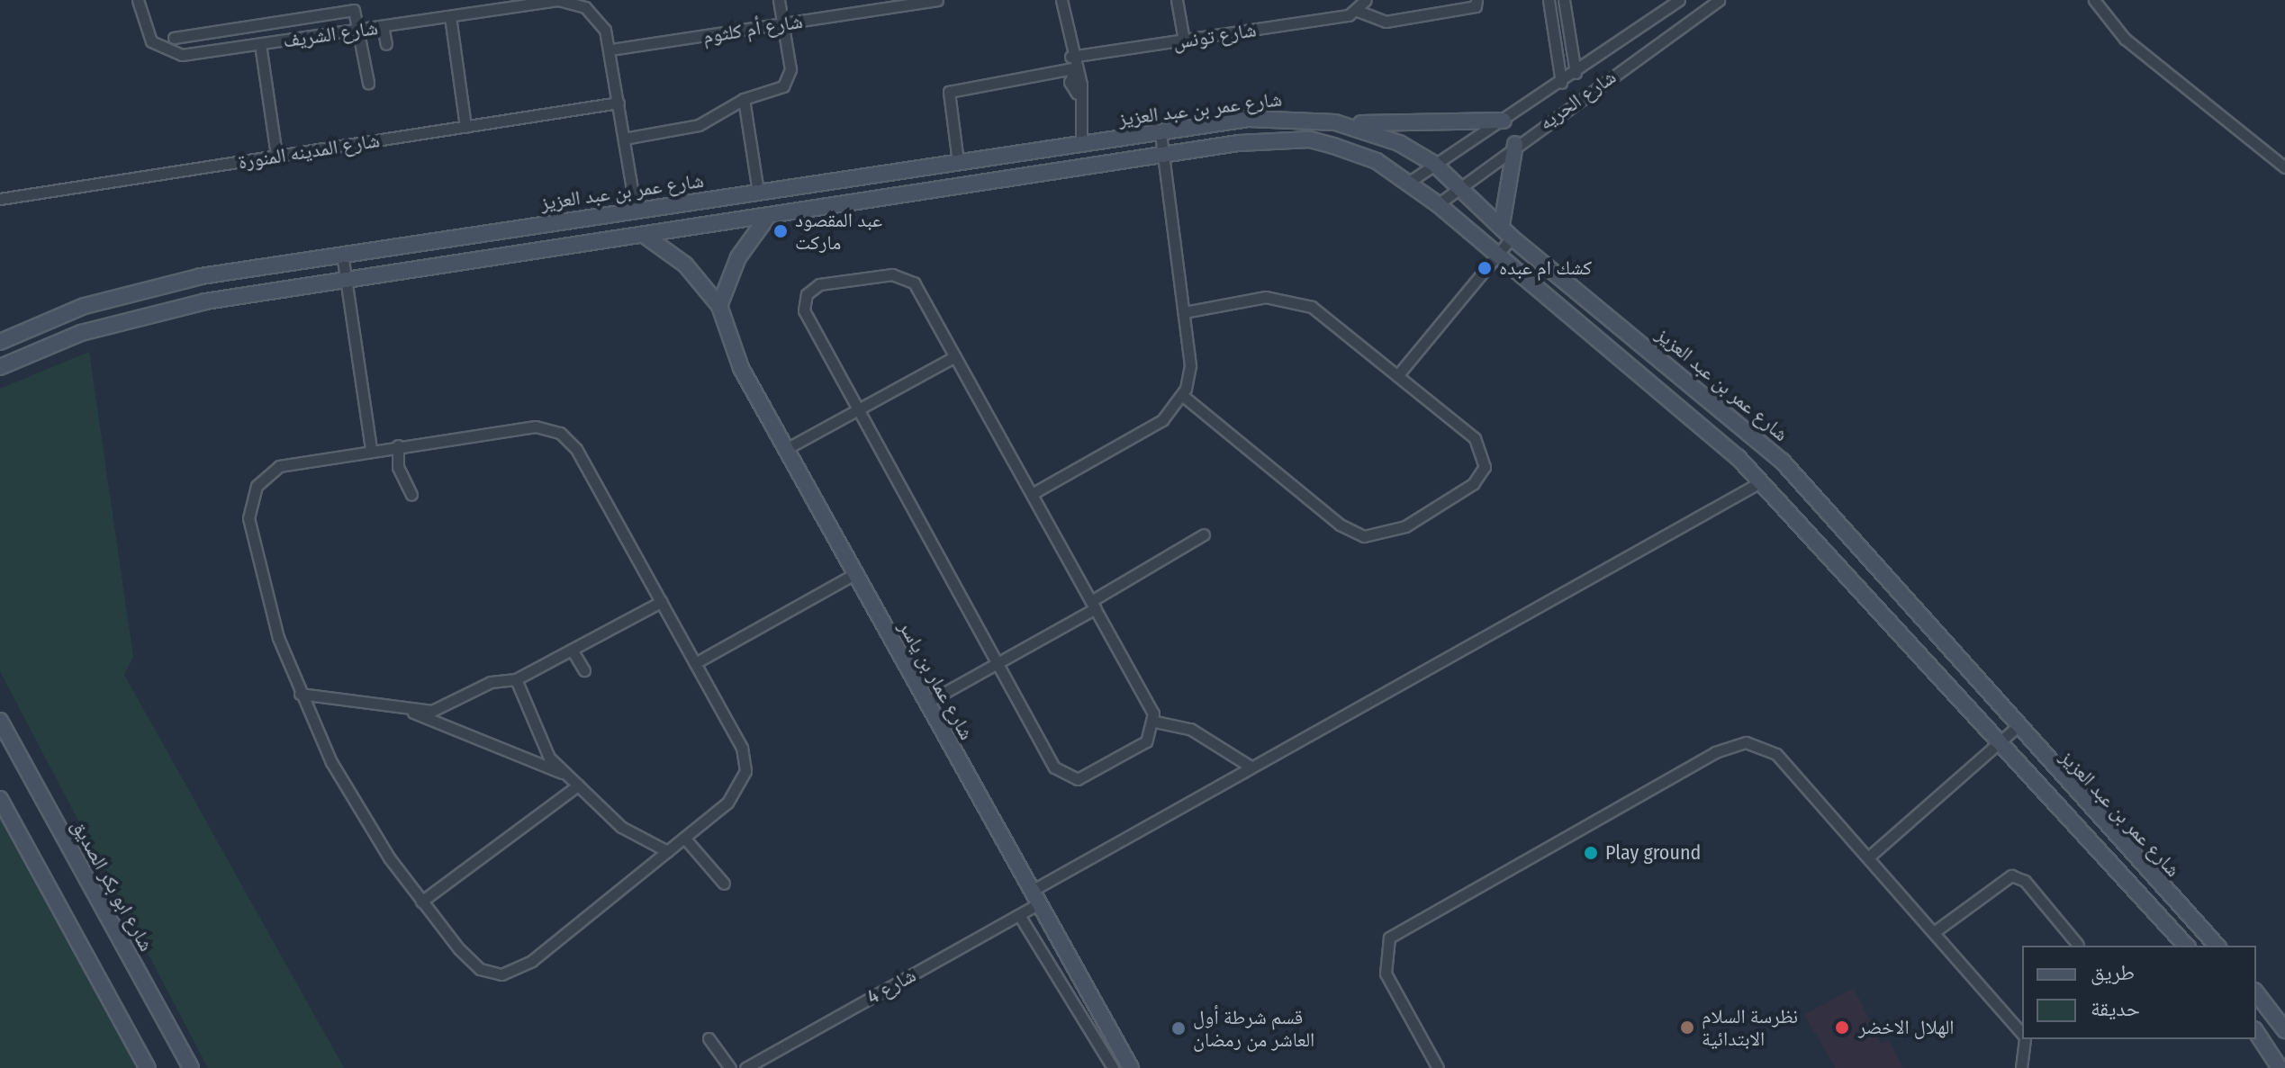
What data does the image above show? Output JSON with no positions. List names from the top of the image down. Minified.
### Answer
{"streets":{"street":["شارع أم كلثوم","شارع الشريف","شارع تونس","شارع الحريه","شارع عمر بن عبد العزيز","شارع المدينه المنورة","شارع عمار بن ياسر","شارع ابو بكر الصديق","شارع 4"]},"crossings":[["شارع أم كلثوم","شارع الشريف"],["شارع الشريف","شارع عمر بن عبد العزيز"],["شارع الشريف","شارع المدينه المنورة"],["شارع الحريه","شارع عمر بن عبد العزيز"],["شارع عمر بن عبد العزيز","شارع عمار بن ياسر"],["شارع عمر بن عبد العزيز","شارع 4"],["شارع عمار بن ياسر","شارع 4"]],"places":["عبد المقصود ماركت","كشك ام عبده","Play ground","نظرسة السلام الابتدائية","الهلال الاخضر","قسم شرطة أول العاشر من رمضان"],"legend":["طريق","حديقة"]}
